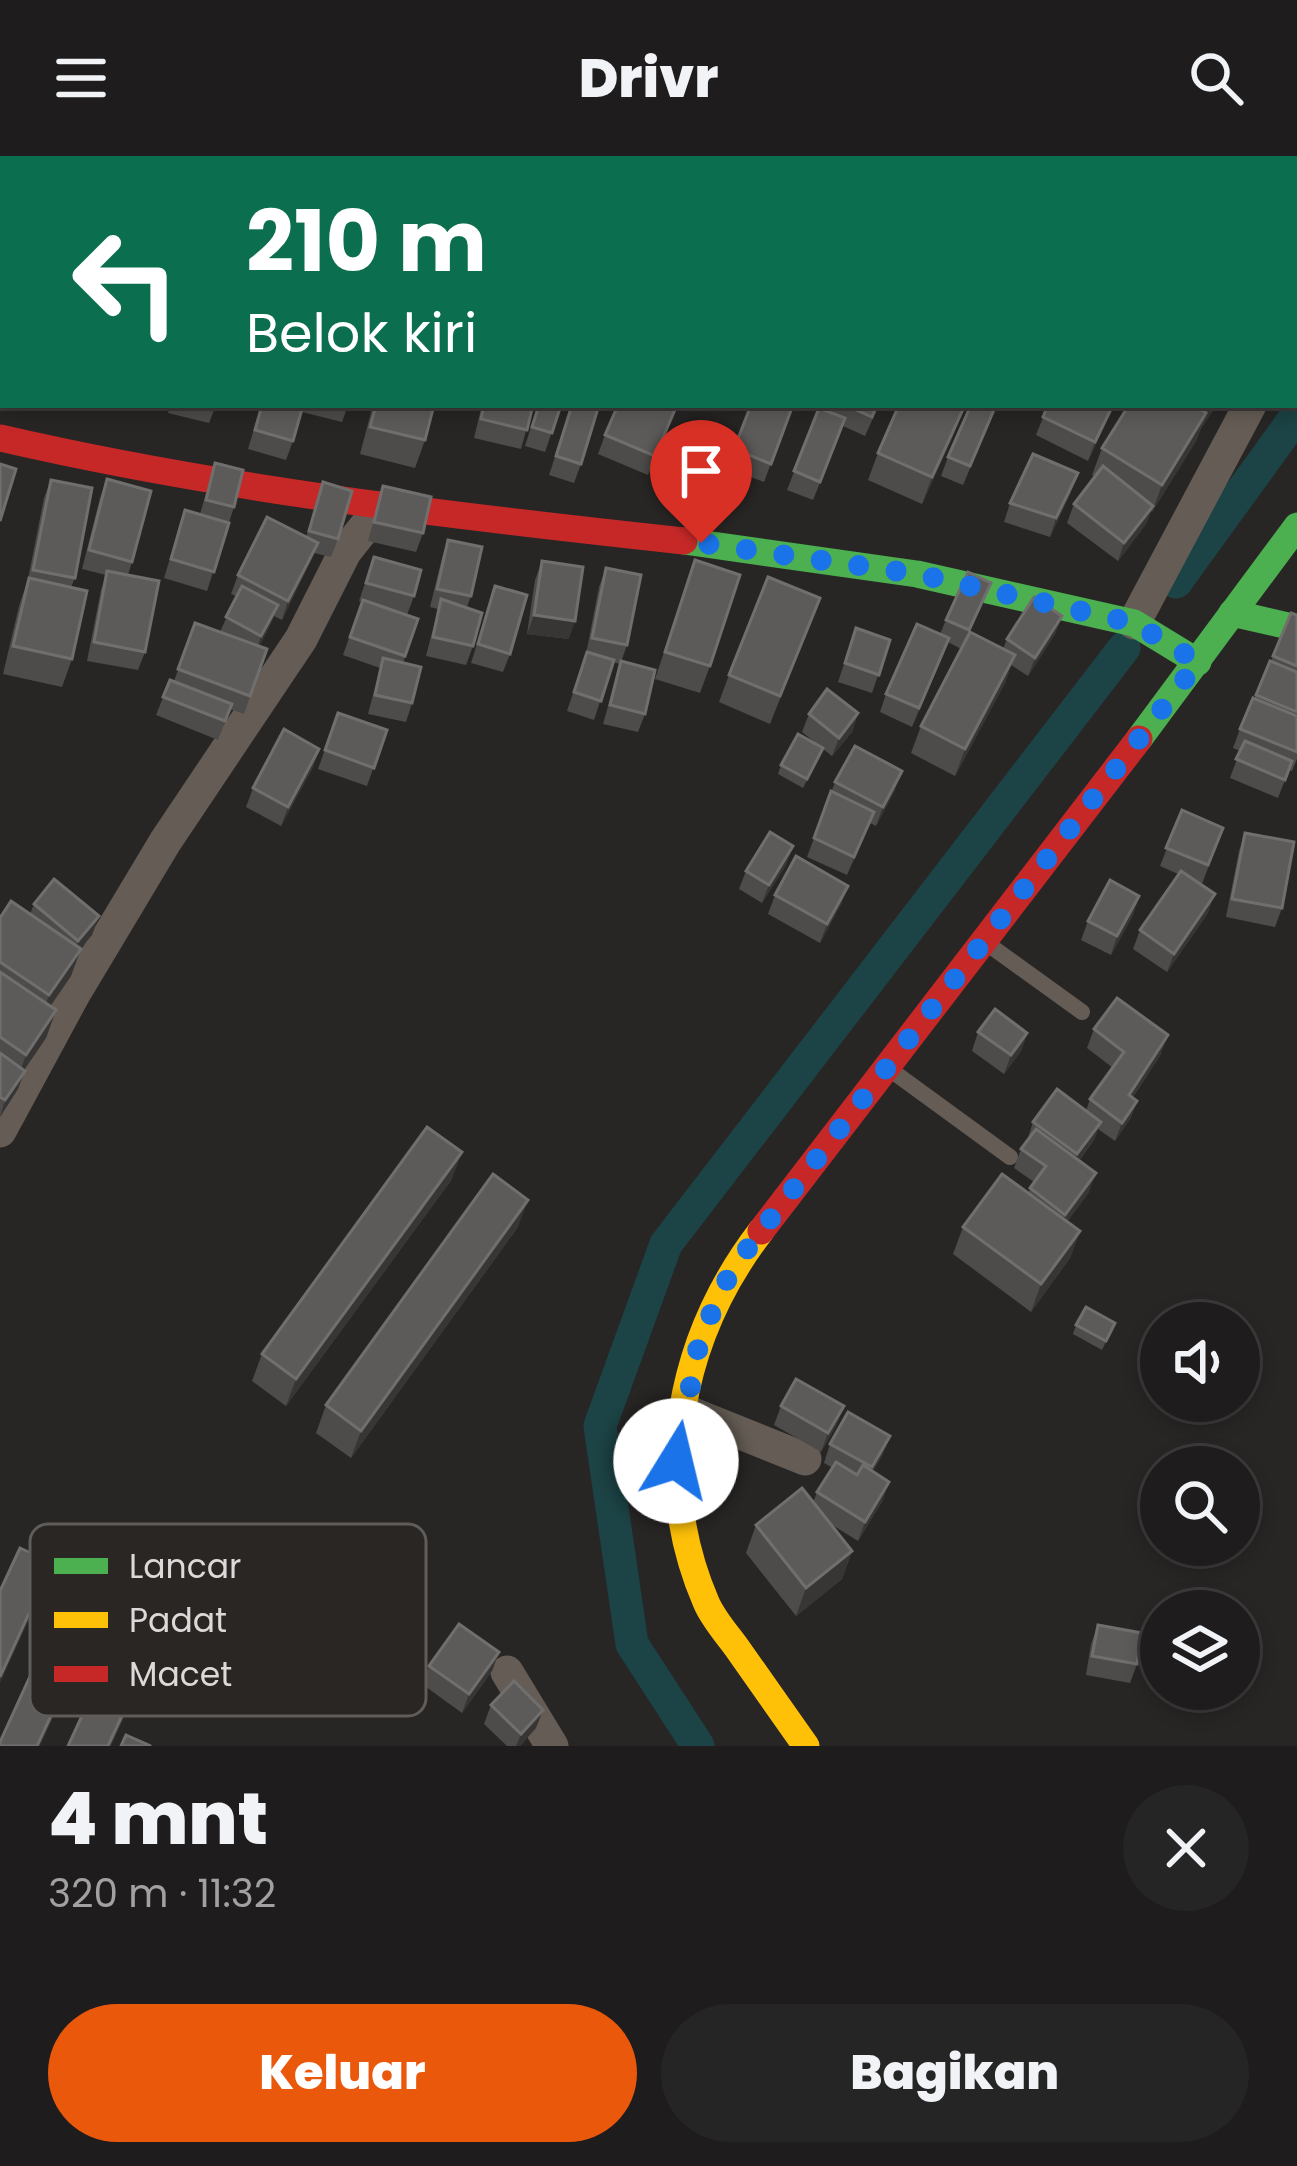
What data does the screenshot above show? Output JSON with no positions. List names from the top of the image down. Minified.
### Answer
{"legend":["Lancar","Padat","Macet"],"page":{"header":"Drivr","turn":["210 m","Belok kiri"],"heading":["4 mnt","320 m · 11:32"],"buttons":["Keluar","Bagikan"]}}
